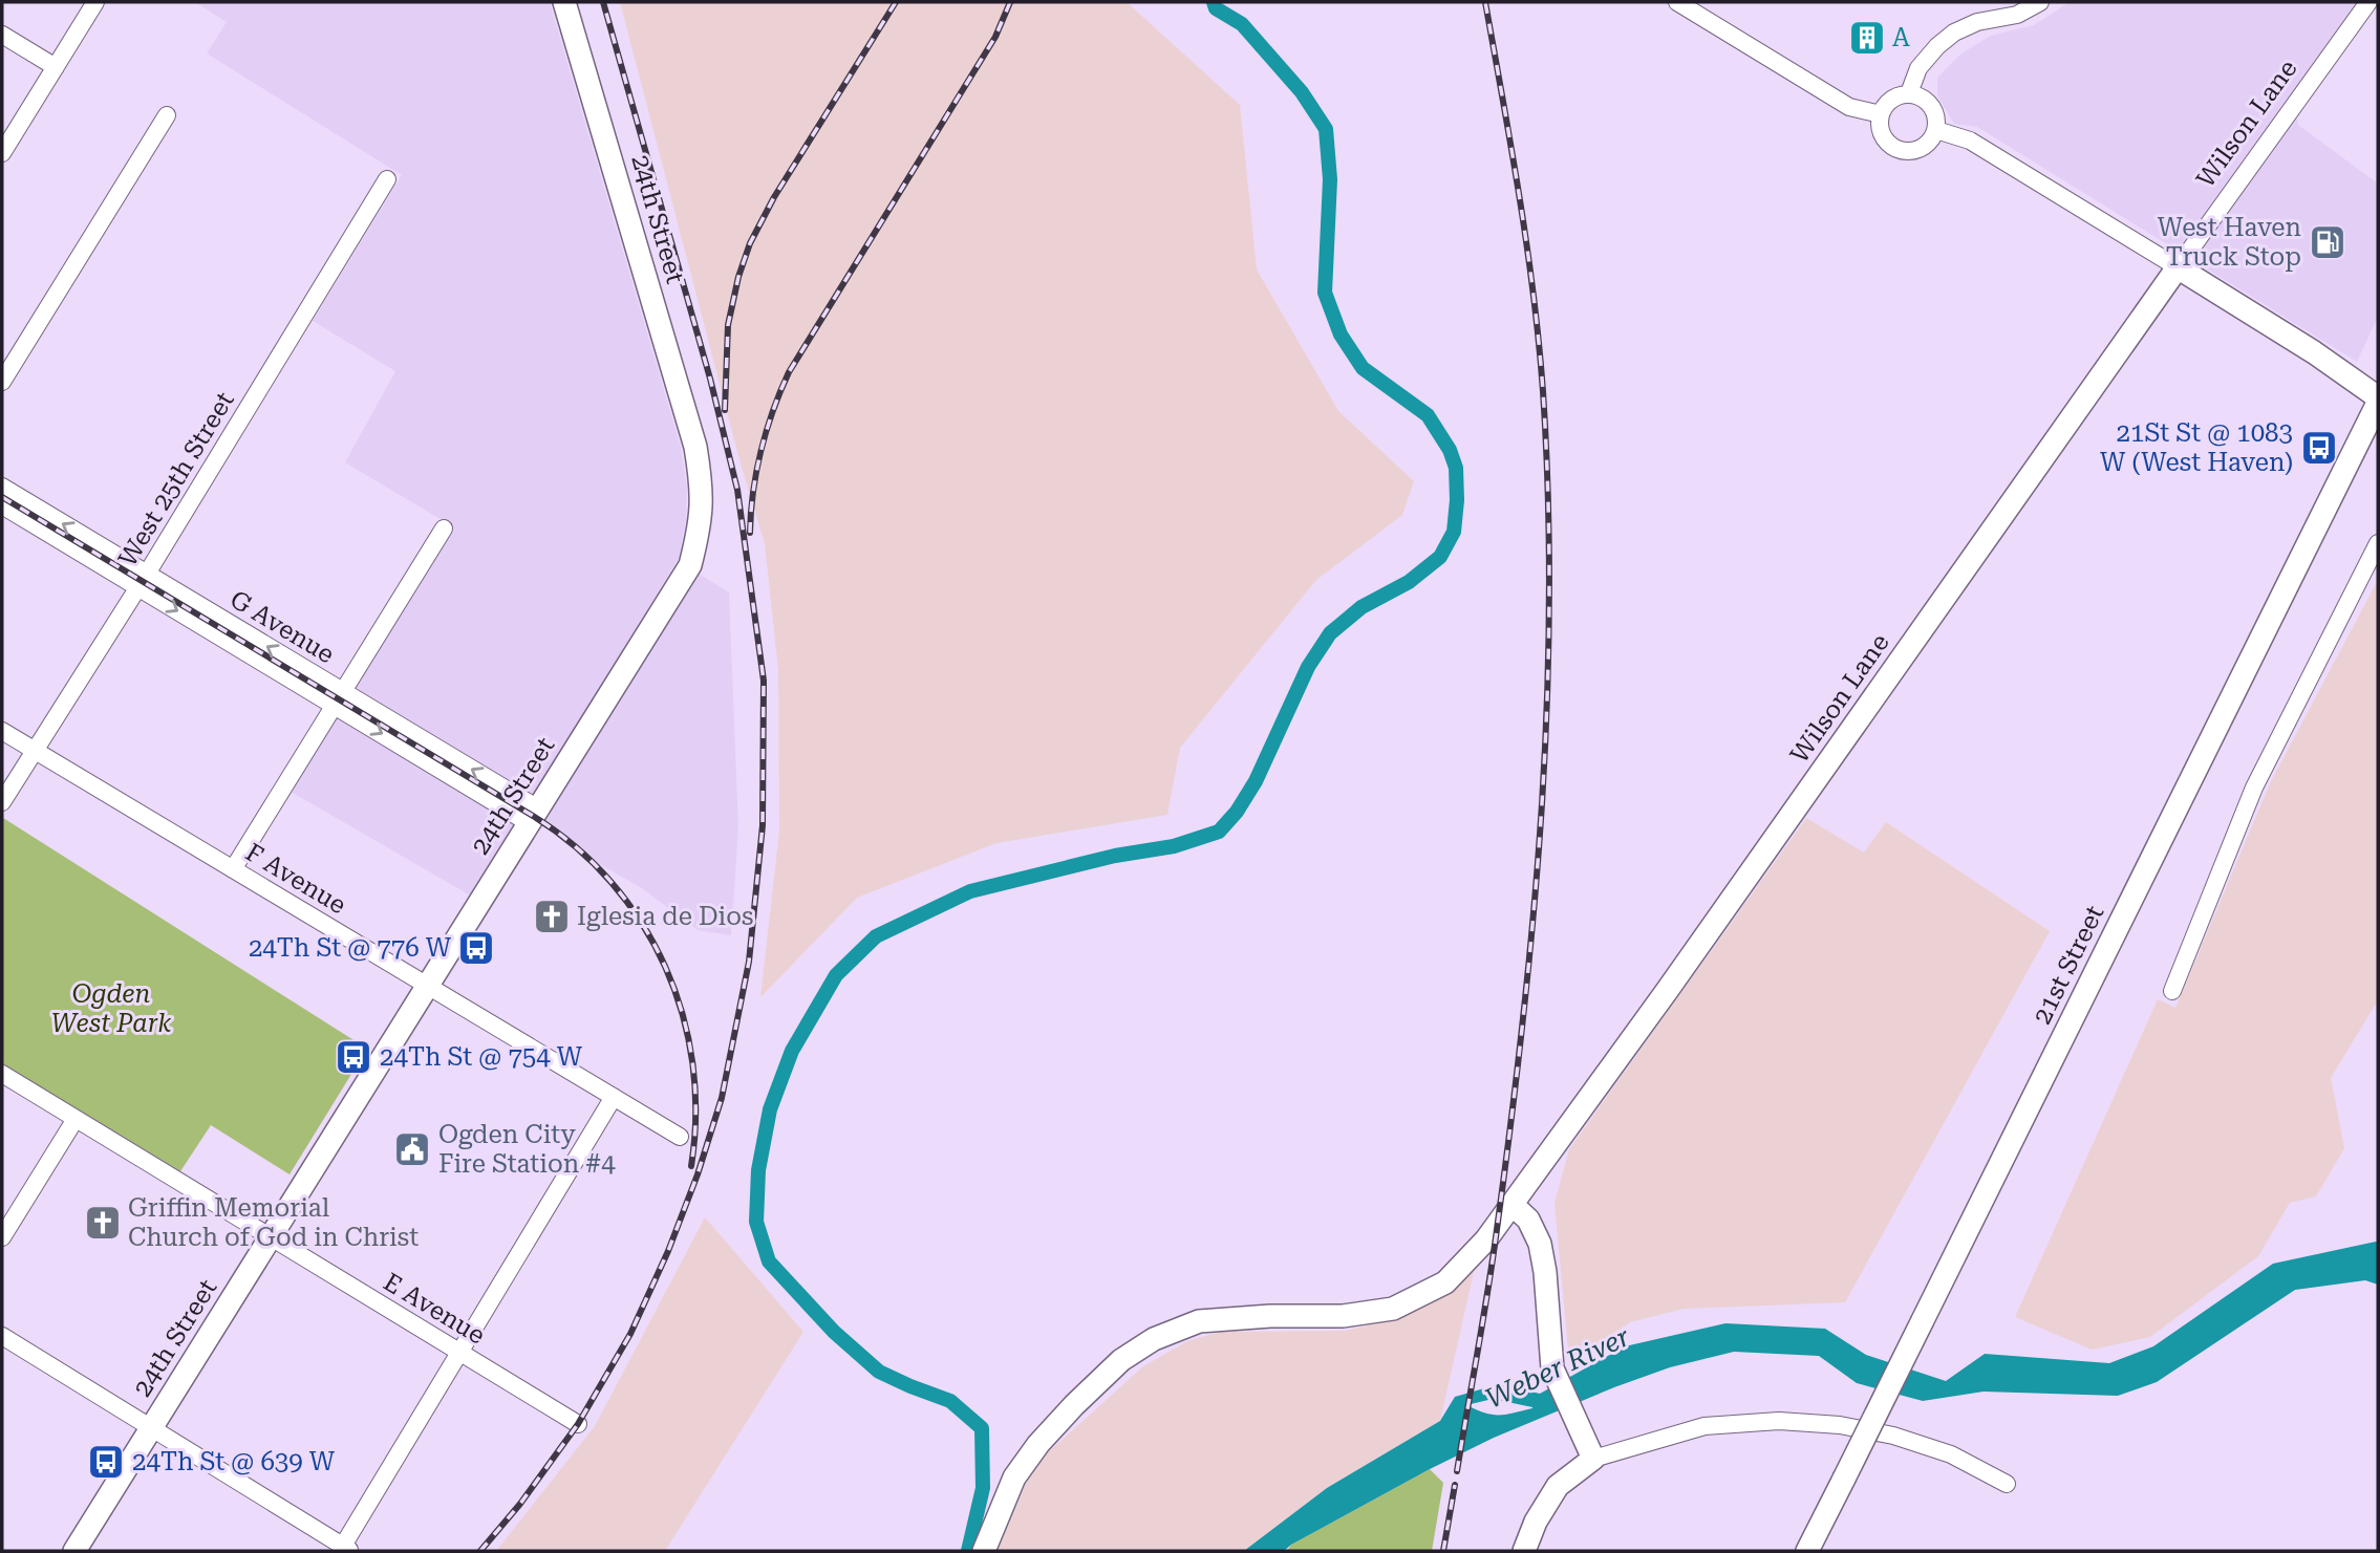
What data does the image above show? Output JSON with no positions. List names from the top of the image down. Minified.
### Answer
{"streets":{"main road":["Wilson Lane","24th Street","21st Street"],"street":["West 25th Street","G Avenue","F Avenue","E Avenue"]},"crossings":[["24th Street","G Avenue"],["24th Street","F Avenue"],["24th Street","E Avenue"],["West 25th Street","G Avenue"],["West 25th Street","F Avenue"]],"water":["Weber River"],"parks":["Ogden West Park"],"places":{"building":["A"],"fuel station":["West Haven Truck Stop"],"bus stop":["21St St @ 1083 W (West Haven)","24Th St @ 776 W","24Th St @ 754 W","24Th St @ 639 W"],"church":["Iglesia de Dios","Griffin Memorial Church of God in Christ"],"public building":["Ogden City Fire Station #4"]}}
